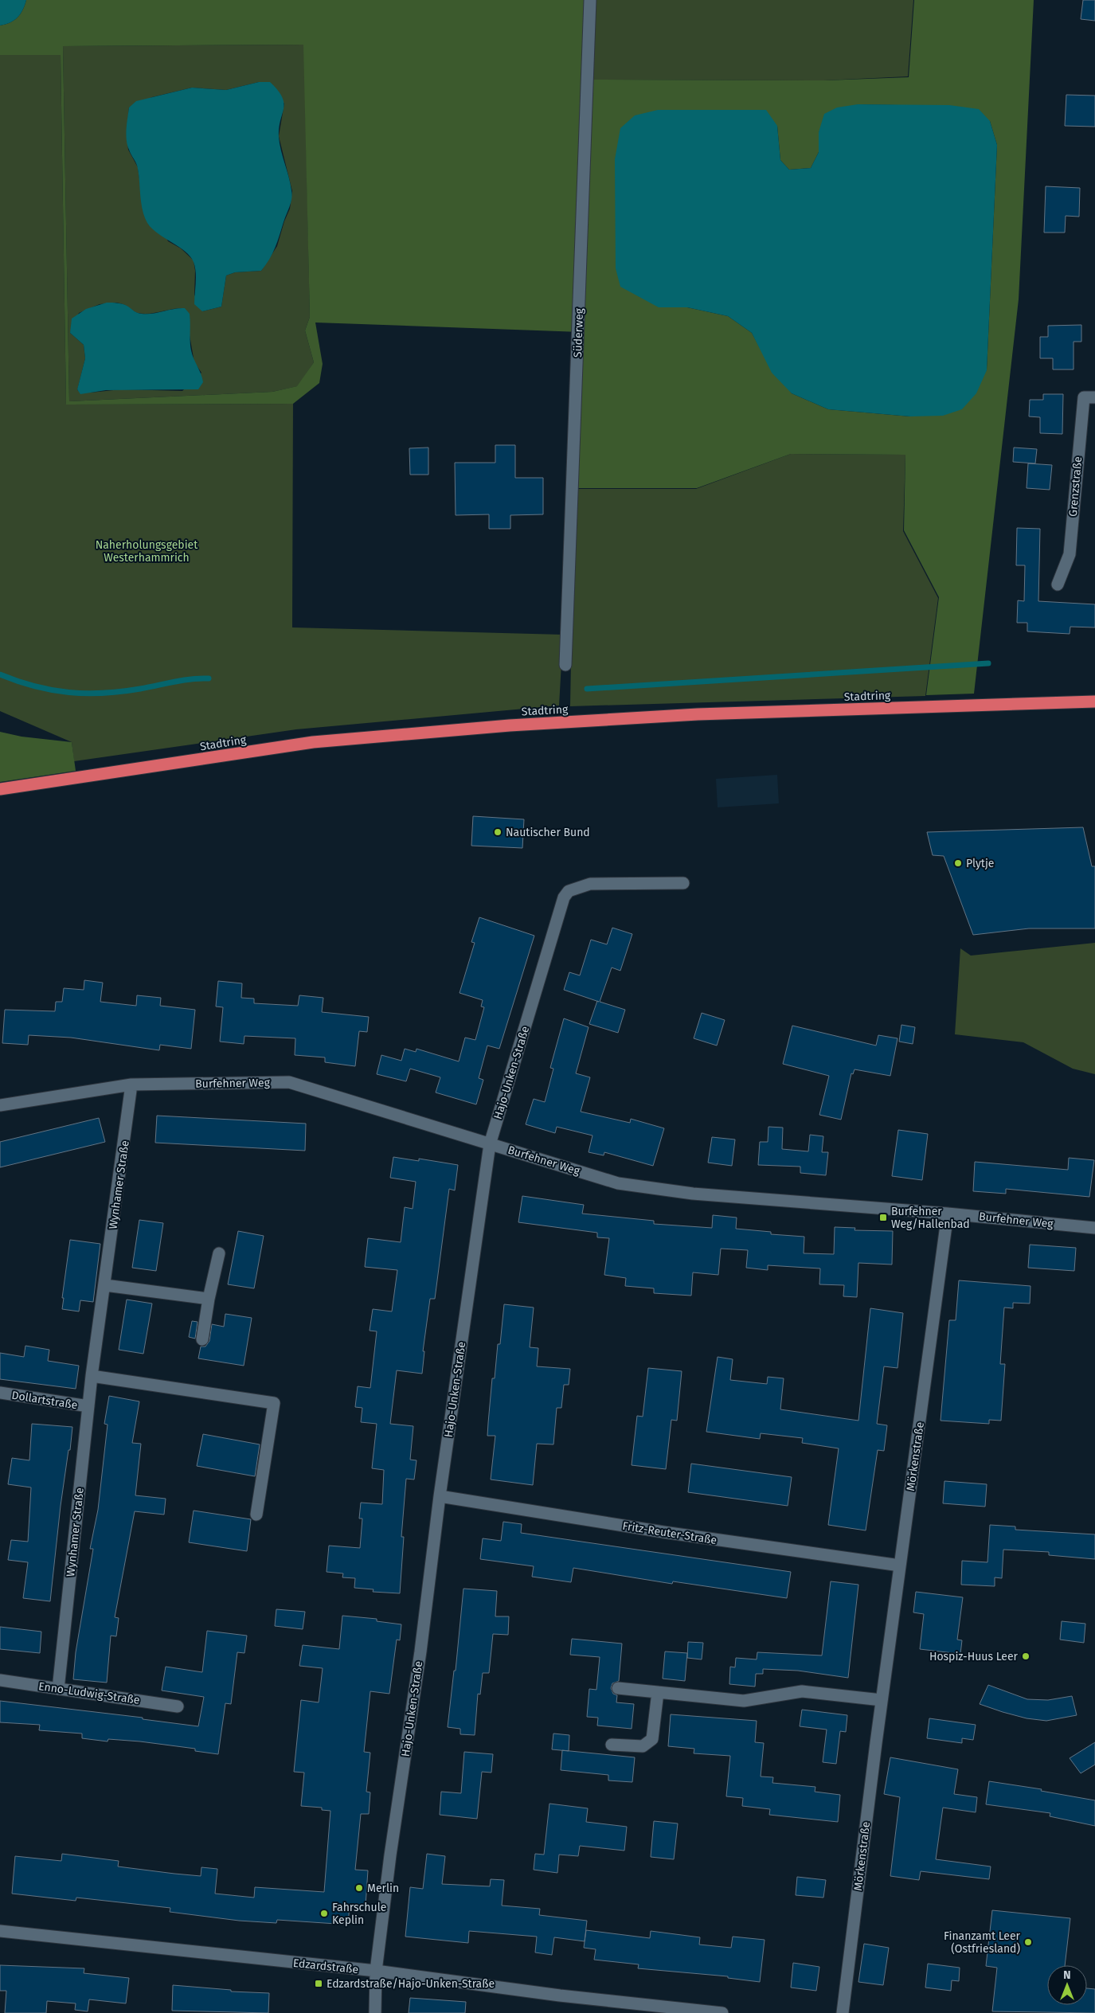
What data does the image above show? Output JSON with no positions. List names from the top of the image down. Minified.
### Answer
{"streets":{"highway":["Stadtring"],"street":["Süderweg","Grenzstraße","Hajo-Unken-Straße","Burfehner Weg","Wynhamer Straße","Dollartstraße","Mörkenstraße","Fritz-Reuter-Straße","Enno-Ludwig-Straße","Edzardstraße"]},"crossings":[["Hajo-Unken-Straße","Burfehner Weg"],["Hajo-Unken-Straße","Fritz-Reuter-Straße"],["Hajo-Unken-Straße","Edzardstraße"],["Burfehner Weg","Wynhamer Straße"],["Burfehner Weg","Mörkenstraße"],["Wynhamer Straße","Dollartstraße"],["Wynhamer Straße","Enno-Ludwig-Straße"],["Mörkenstraße","Fritz-Reuter-Straße"]],"parks":["Naherholungsgebiet Westerhammrich"],"places":{"other":["Nautischer Bund","Plytje","Hospiz-Huus Leer","Merlin","Fahrschule Keplin","Finanzamt Leer (Ostfriesland)"],"transit":["Burfehner Weg/Hallenbad","Edzardstraße/Hajo-Unken-Straße"]},"north":"top"}
